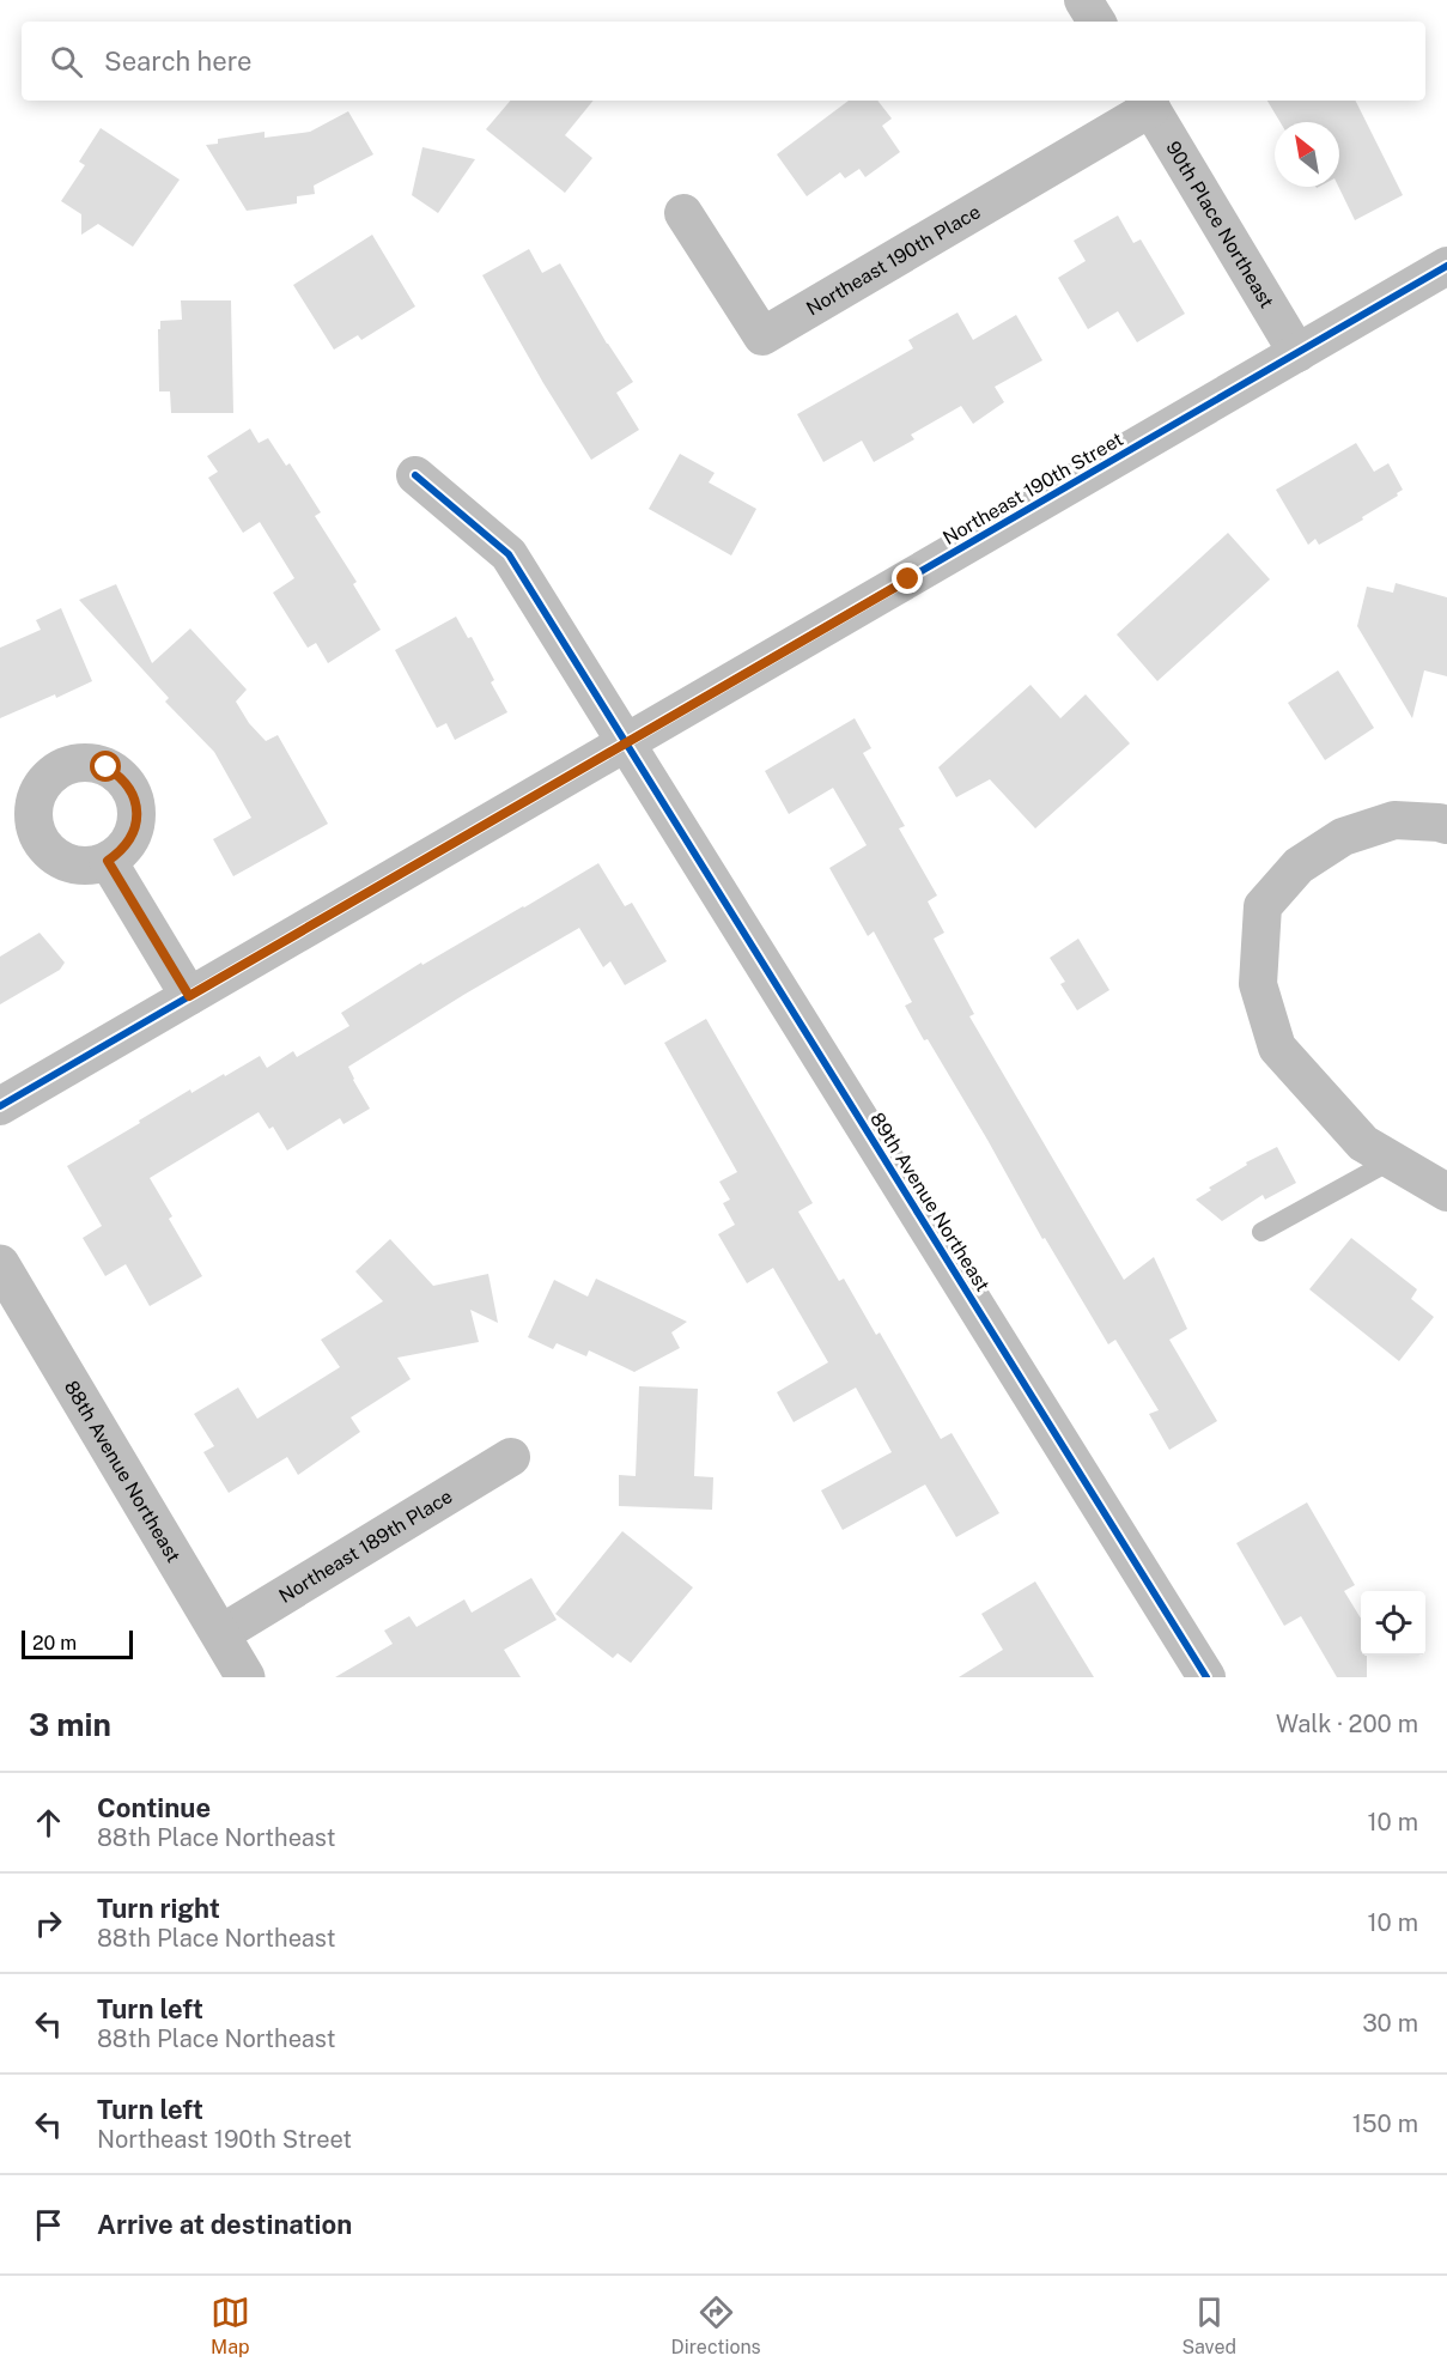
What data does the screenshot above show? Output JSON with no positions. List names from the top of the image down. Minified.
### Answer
{"streets":{"street":["90th Place Northeast","Northeast 190th Place","Northeast 190th Street","89th Avenue Northeast","88th Avenue Northeast","Northeast 189th Place"]},"crossings":[["90th Place Northeast","Northeast 190th Place"],["90th Place Northeast","Northeast 190th Street"],["Northeast 190th Street","89th Avenue Northeast"],["88th Avenue Northeast","Northeast 189th Place"]],"scale_bar":"20 m","north":"top left","page":{"search":"Search here","scale":"20 m","heading":["3 min","Walk · 200 m"],"list":[["Continue","88th Place Northeast","10 m"],["Turn right","88th Place Northeast","10 m"],["Turn left","88th Place Northeast","30 m"],["Turn left","Northeast 190th Street","150 m"],"Arrive at destination"],"nav":["Map","Directions","Saved"]}}
